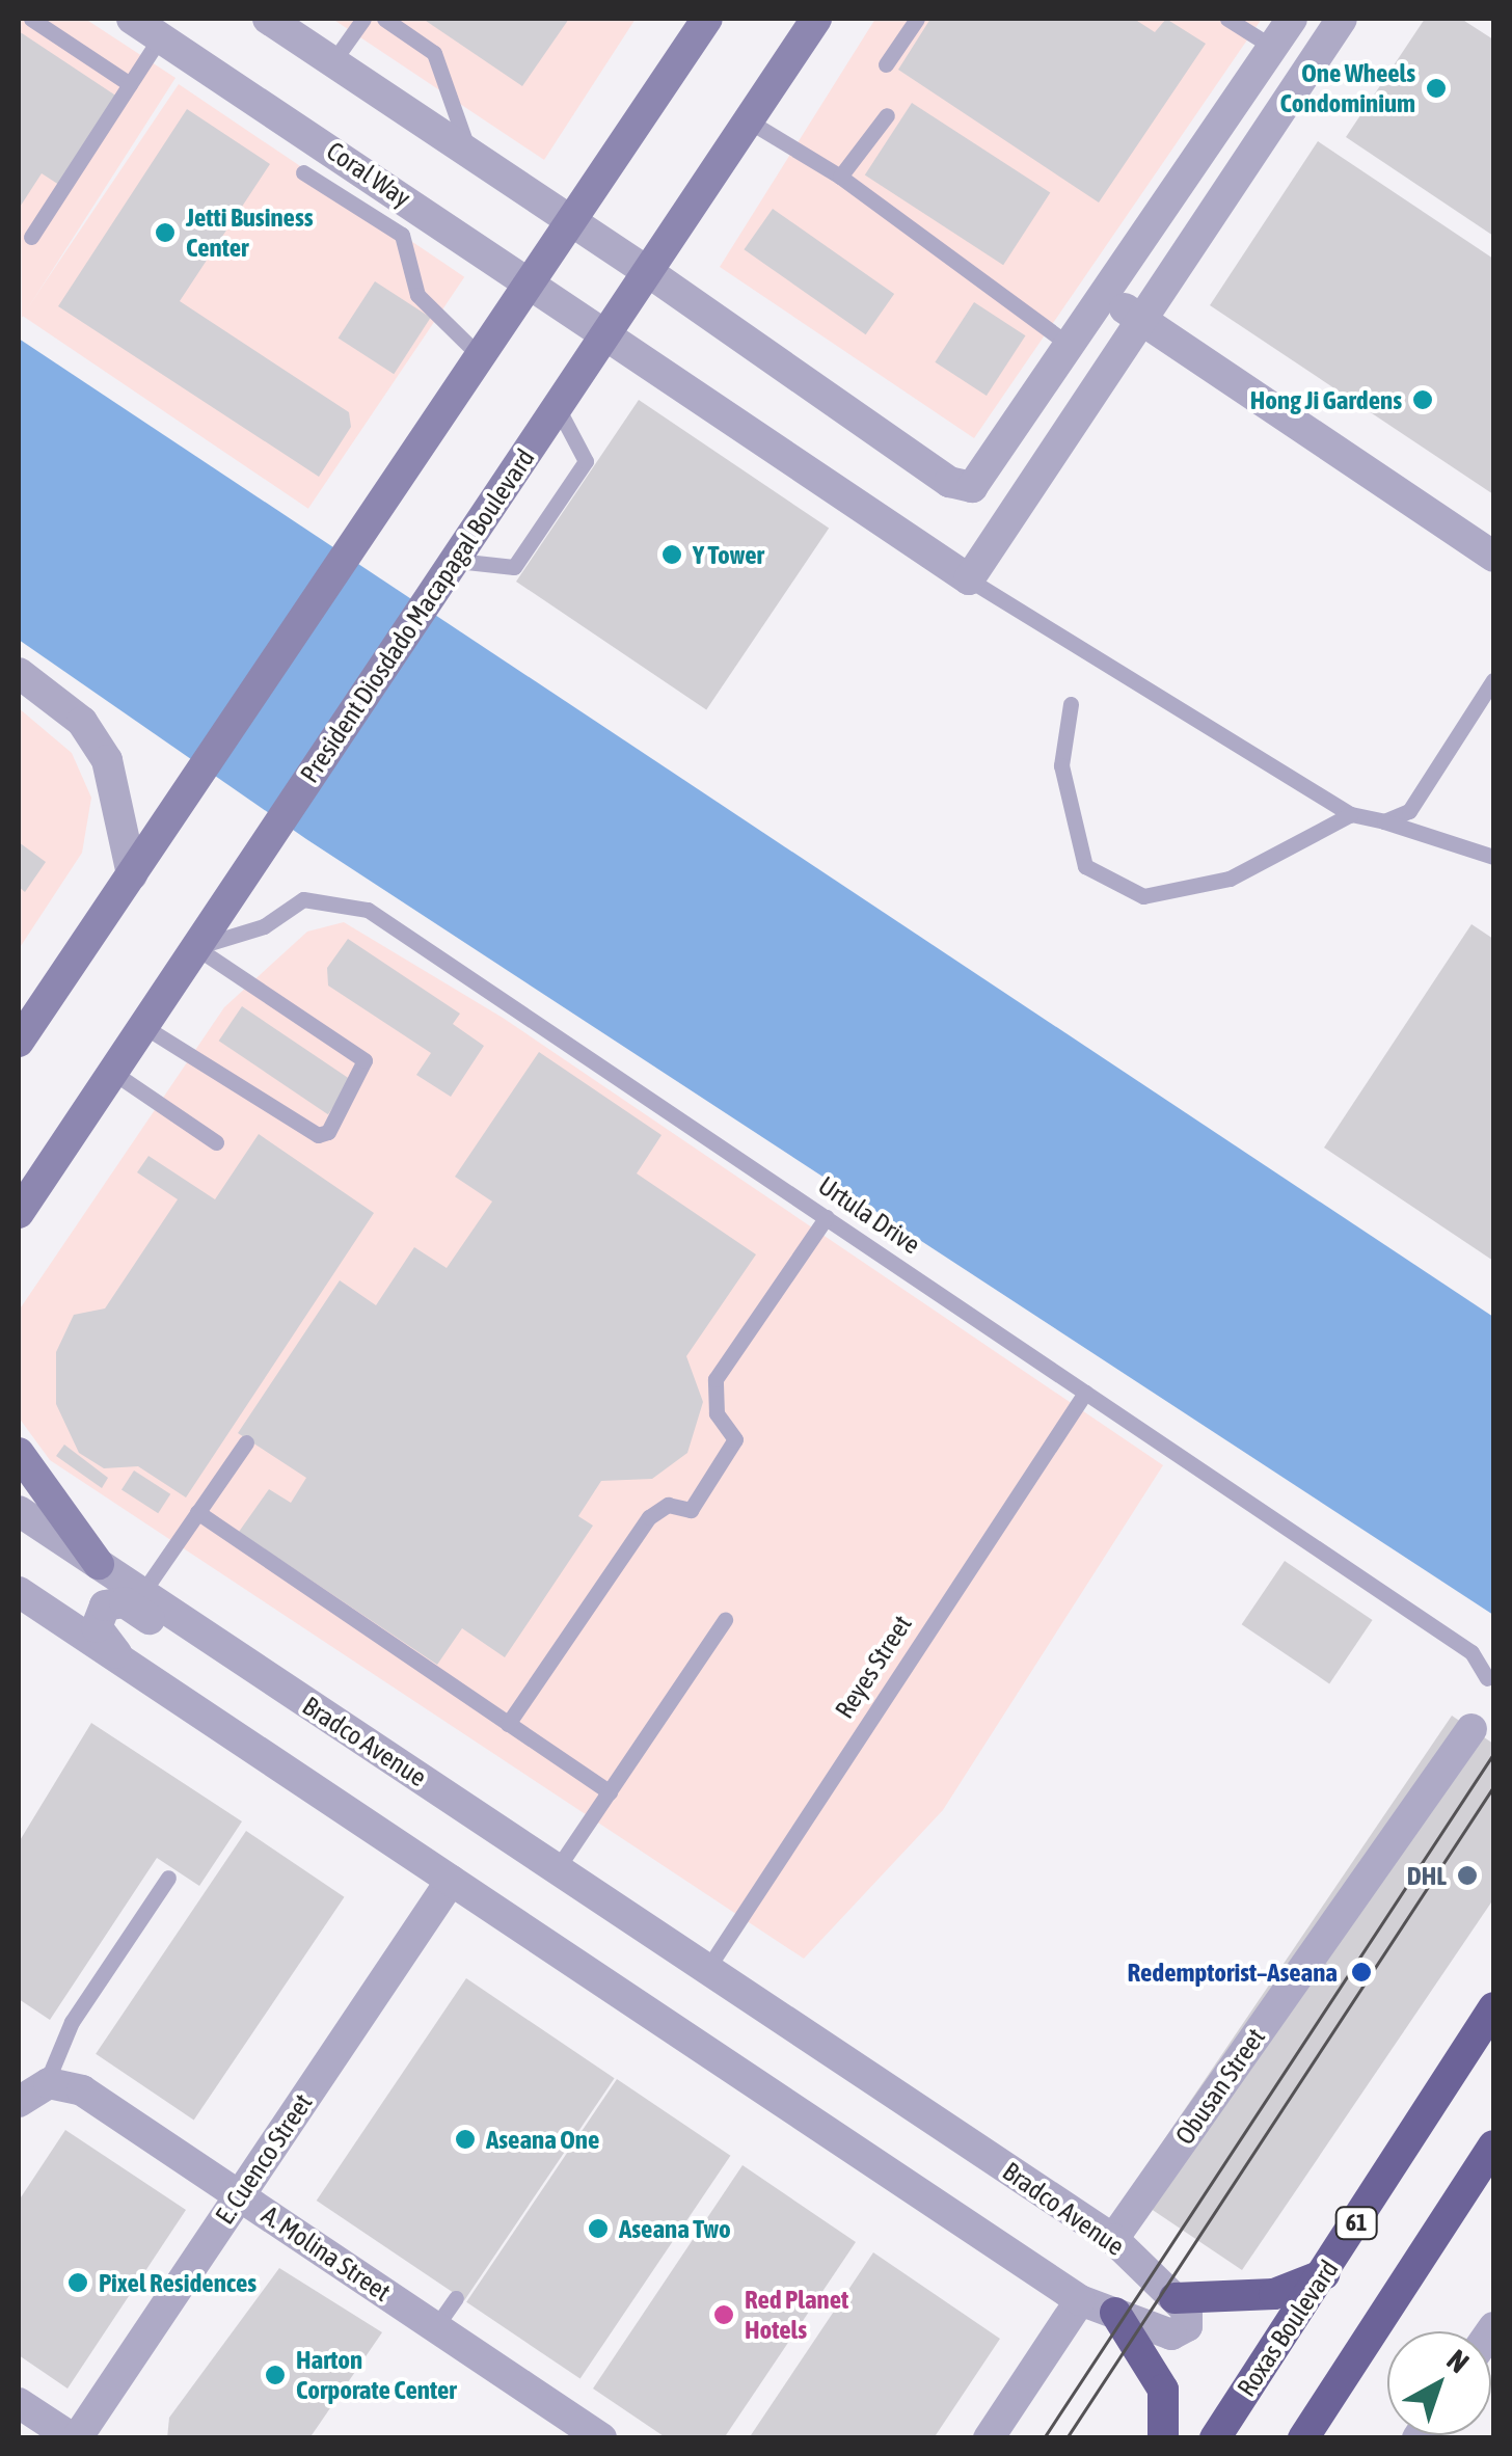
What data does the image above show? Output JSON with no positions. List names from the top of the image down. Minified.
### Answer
{"streets":{"highway":["61","Roxas Boulevard"],"main road":["President Diosdado Macapagal Boulevard"],"street":["Coral Way","Bradco Avenue","Obusan Street","E. Cuenco Street","A. Molina Street"],"lane":["Urtula Drive","Reyes Street"]},"crossings":[["Coral Way","President Diosdado Macapagal Boulevard"],["President Diosdado Macapagal Boulevard","Urtula Drive"],["Urtula Drive","Reyes Street"],["Reyes Street","Bradco Avenue"],["Bradco Avenue","Obusan Street"],["E. Cuenco Street","A. Molina Street"]],"places":["One Wheels Condominium","Jetti Business Center","Hong Ji Gardens","Y Tower","DHL","Redemptorist–Aseana","Aseana One","Aseana Two","Pixel Residences","Red Planet Hotels","Harton Corporate Center"],"north":"top right"}
